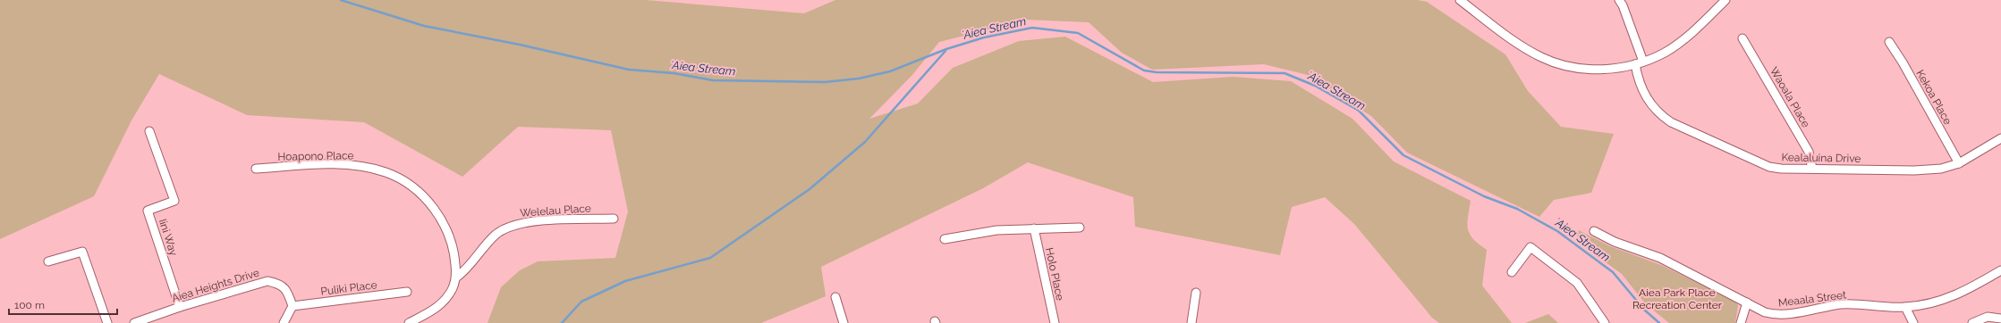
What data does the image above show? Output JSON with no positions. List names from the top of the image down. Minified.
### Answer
{"streets":{"street":["Waoala Place","Kekoa Place","Hoapono Place","Kealaluina Drive","Welelau Place","Iini Way","Holo Place","Aiea Heights Drive","Puliki Place","Meaala Street"]},"crossings":[["Waoala Place","Kealaluina Drive"],["Kekoa Place","Kealaluina Drive"],["Hoapono Place","Welelau Place"],["Iini Way","Aiea Heights Drive"],["Aiea Heights Drive","Puliki Place"]],"water":["ʻAiea Stream"],"parks":["Aiea Park Place Recreation Center"],"scale_bar":"100 m"}
